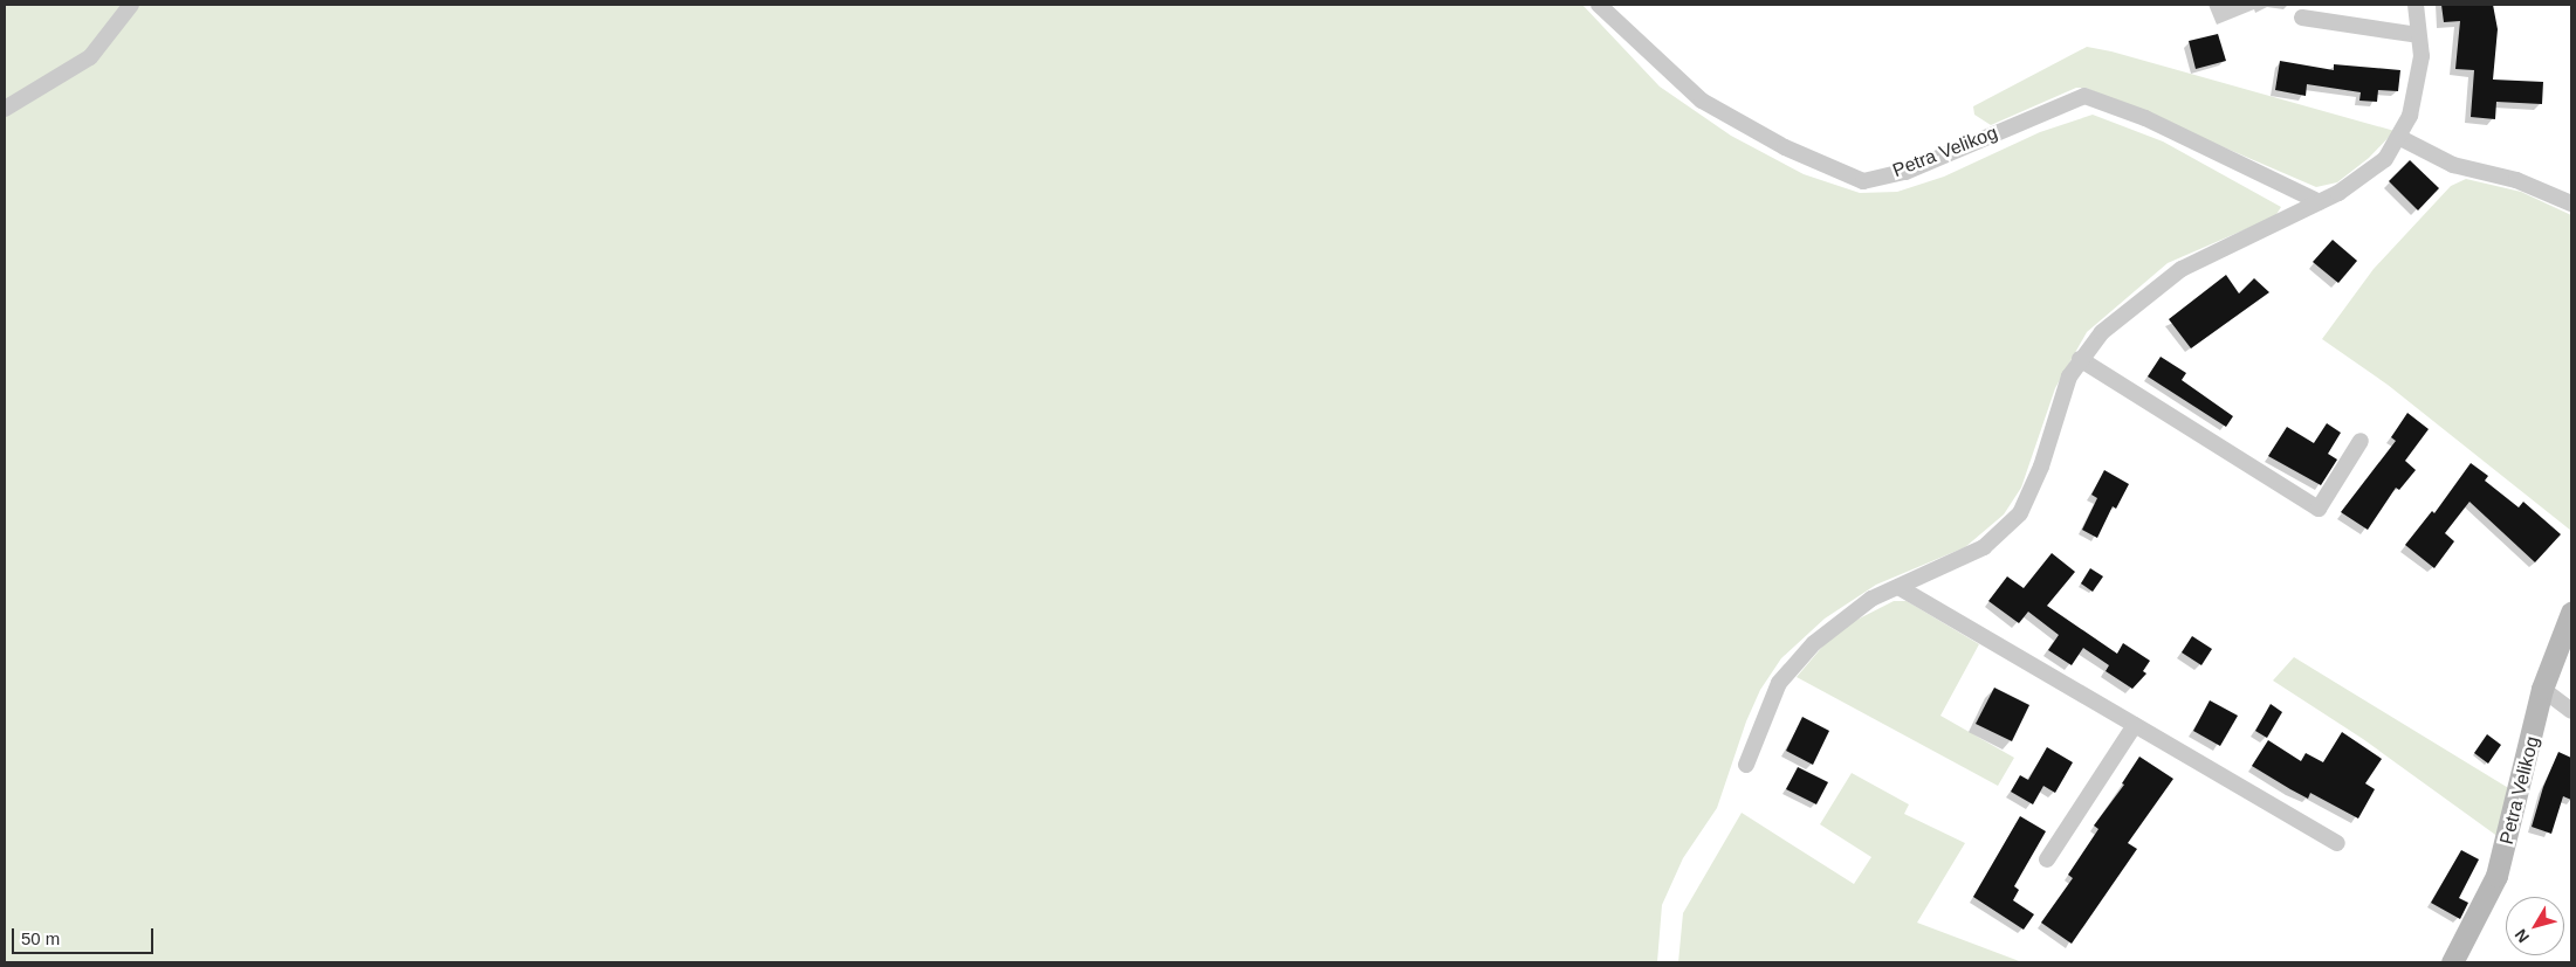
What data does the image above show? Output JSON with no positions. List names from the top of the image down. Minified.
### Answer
{"streets":{"street":["Petra Velikog"]},"scale_bar":"50 m","north":"bottom left"}
